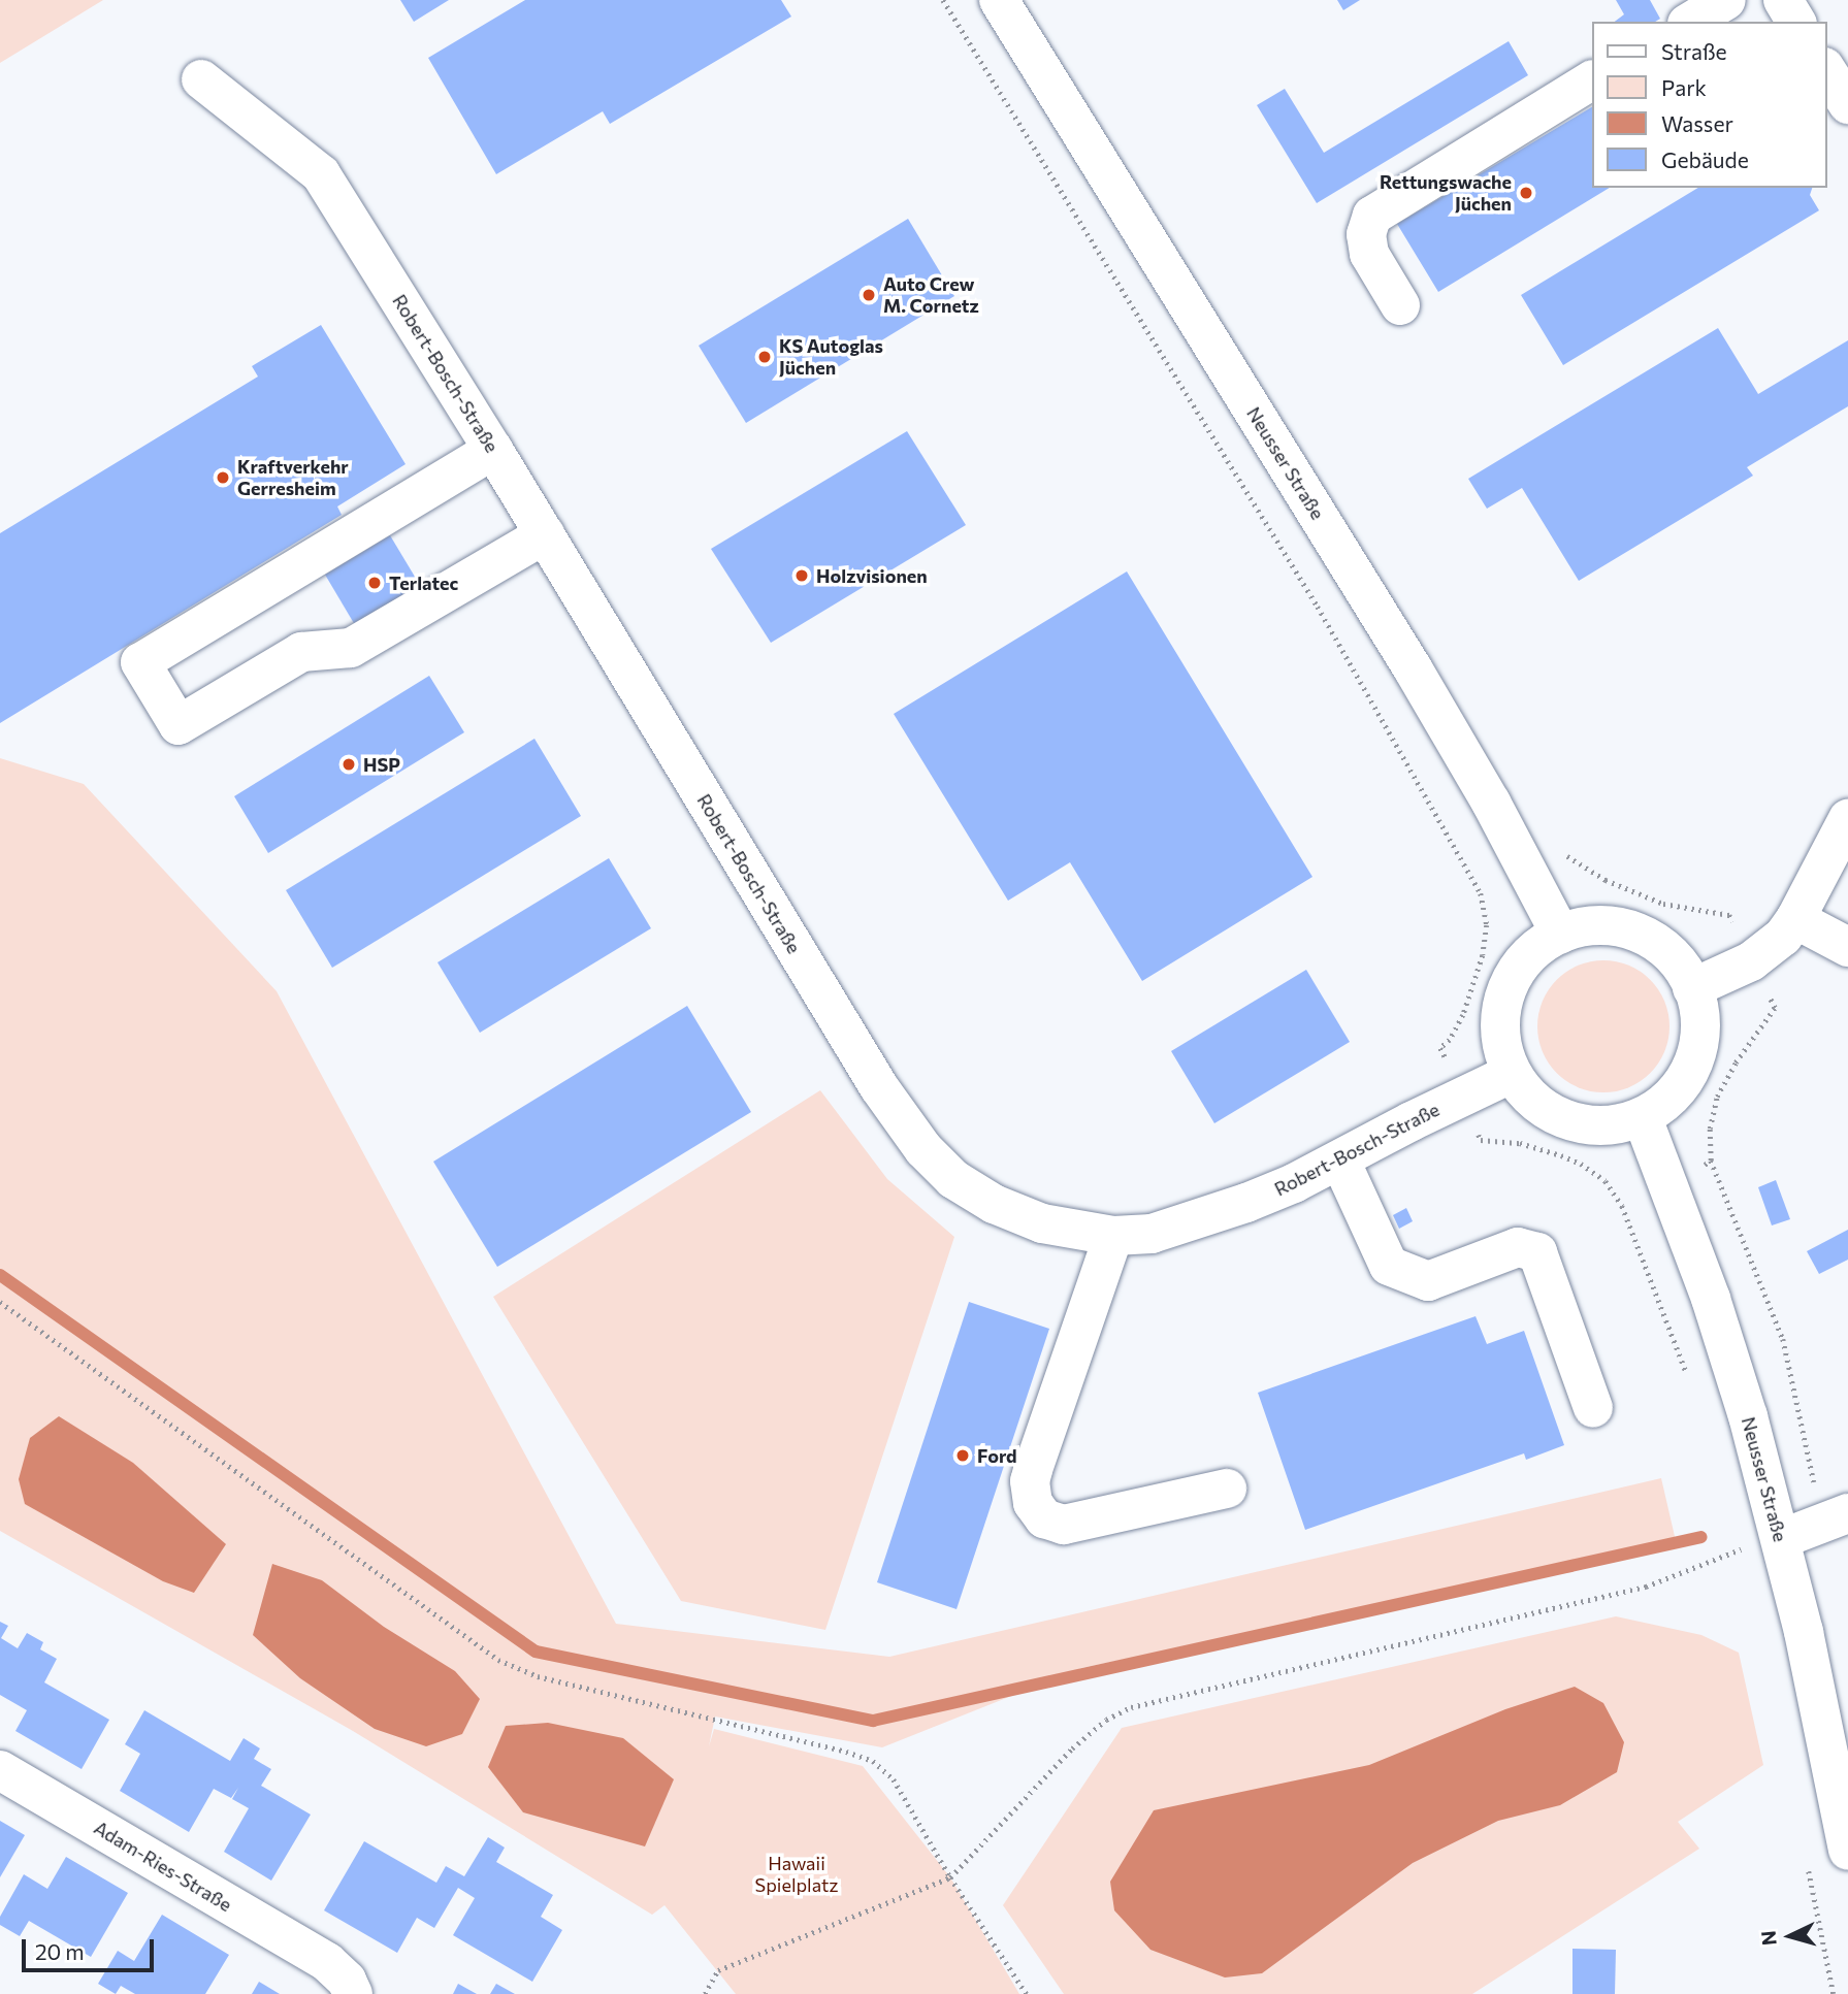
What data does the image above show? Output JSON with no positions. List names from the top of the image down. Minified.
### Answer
{"streets":{"street":["Robert-Bosch-Straße","Neusser Straße","Adam-Ries-Straße"]},"crossings":[["Robert-Bosch-Straße","Neusser Straße"]],"parks":["Hawaii Spielplatz"],"places":["Rettungswache Jüchen","Auto Crew M. Cornetz","KS Autoglas Jüchen","Kraftverkehr Gerresheim","Holzvisionen","Terlatec","HSP","Ford"],"legend":["Straße","Park","Wasser","Gebäude"],"scale_bar":"20 m","north":"left"}
